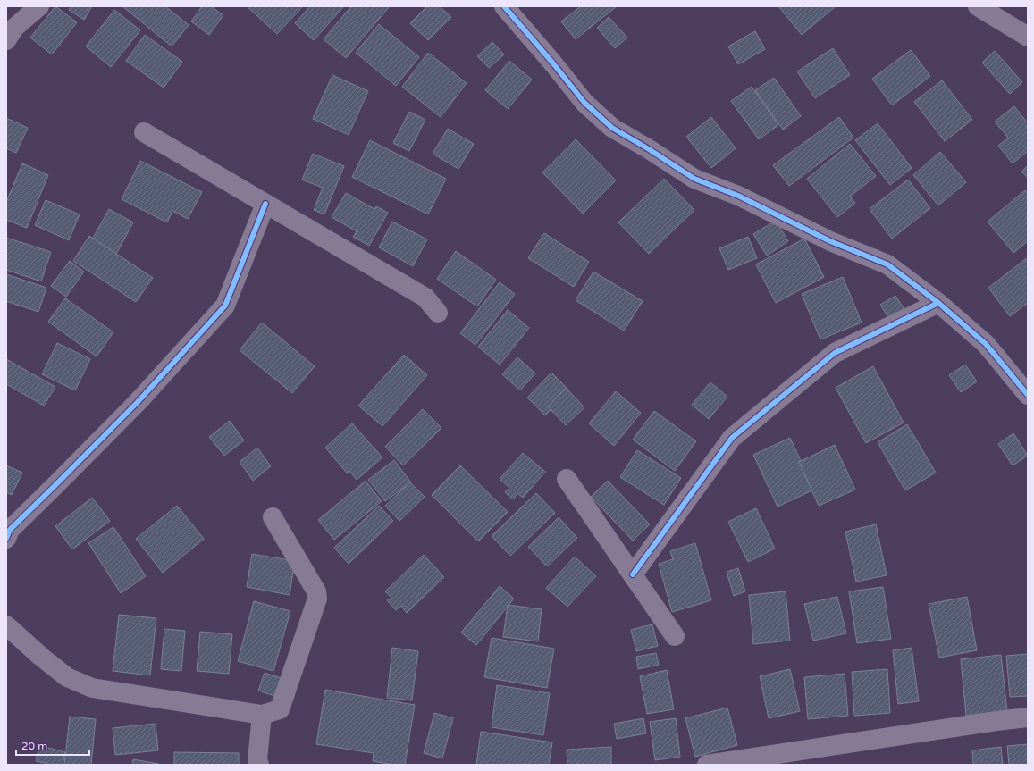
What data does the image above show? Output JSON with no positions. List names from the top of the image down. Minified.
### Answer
{"scale_bar":"20 m"}
